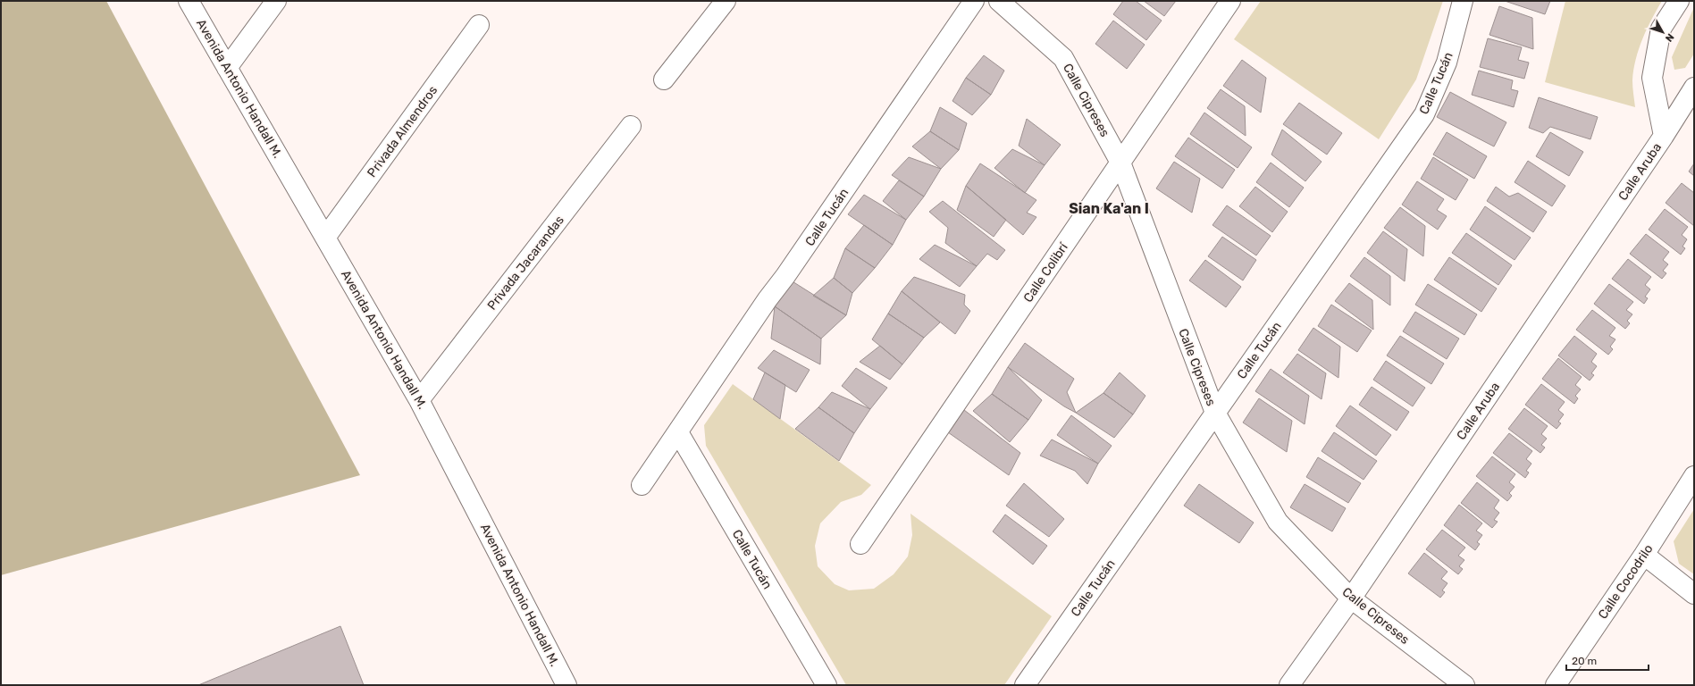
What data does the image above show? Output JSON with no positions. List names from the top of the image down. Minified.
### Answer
{"streets":{"street":["Calle Tucán","Avenida Antonio Handall M.","Calle Cipreses","Privada Almendros","Calle Aruba","Privada Jacarandas","Calle Colibrí","Calle Cocodrilo"]},"crossings":[["Calle Tucán","Calle Cipreses"],["Avenida Antonio Handall M.","Privada Almendros"],["Avenida Antonio Handall M.","Privada Jacarandas"],["Calle Cipreses","Calle Aruba"],["Calle Cipreses","Calle Colibrí"]],"districts":["Sian Ka'an I"],"scale_bar":"20 m","north":"bottom right"}
